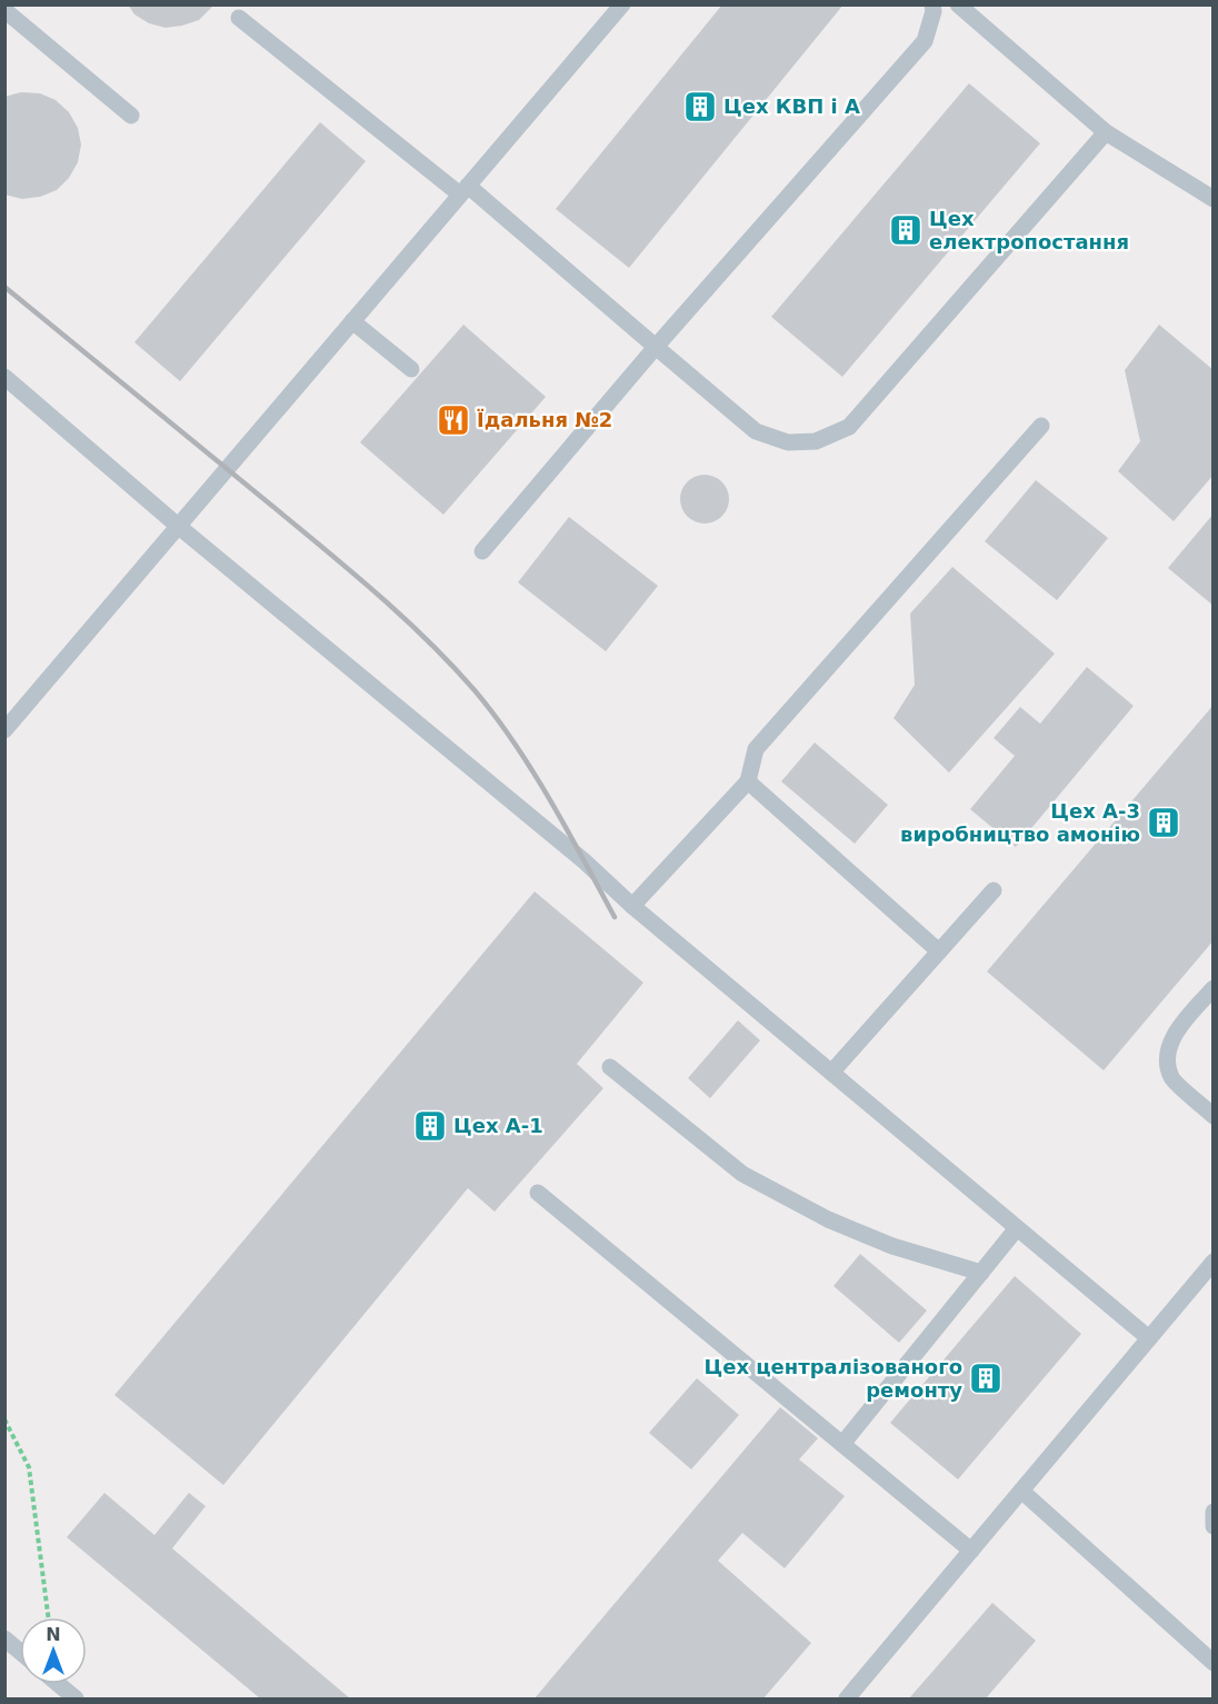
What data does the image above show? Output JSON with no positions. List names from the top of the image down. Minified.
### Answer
{"places":{"building":["Цех КВП і А","Цех електропостання","Цех А-3 виробництво амонію","Цех А-1","Цех централізованого ремонту"],"restaurant":["Їдальня №2"]},"north":"top"}
